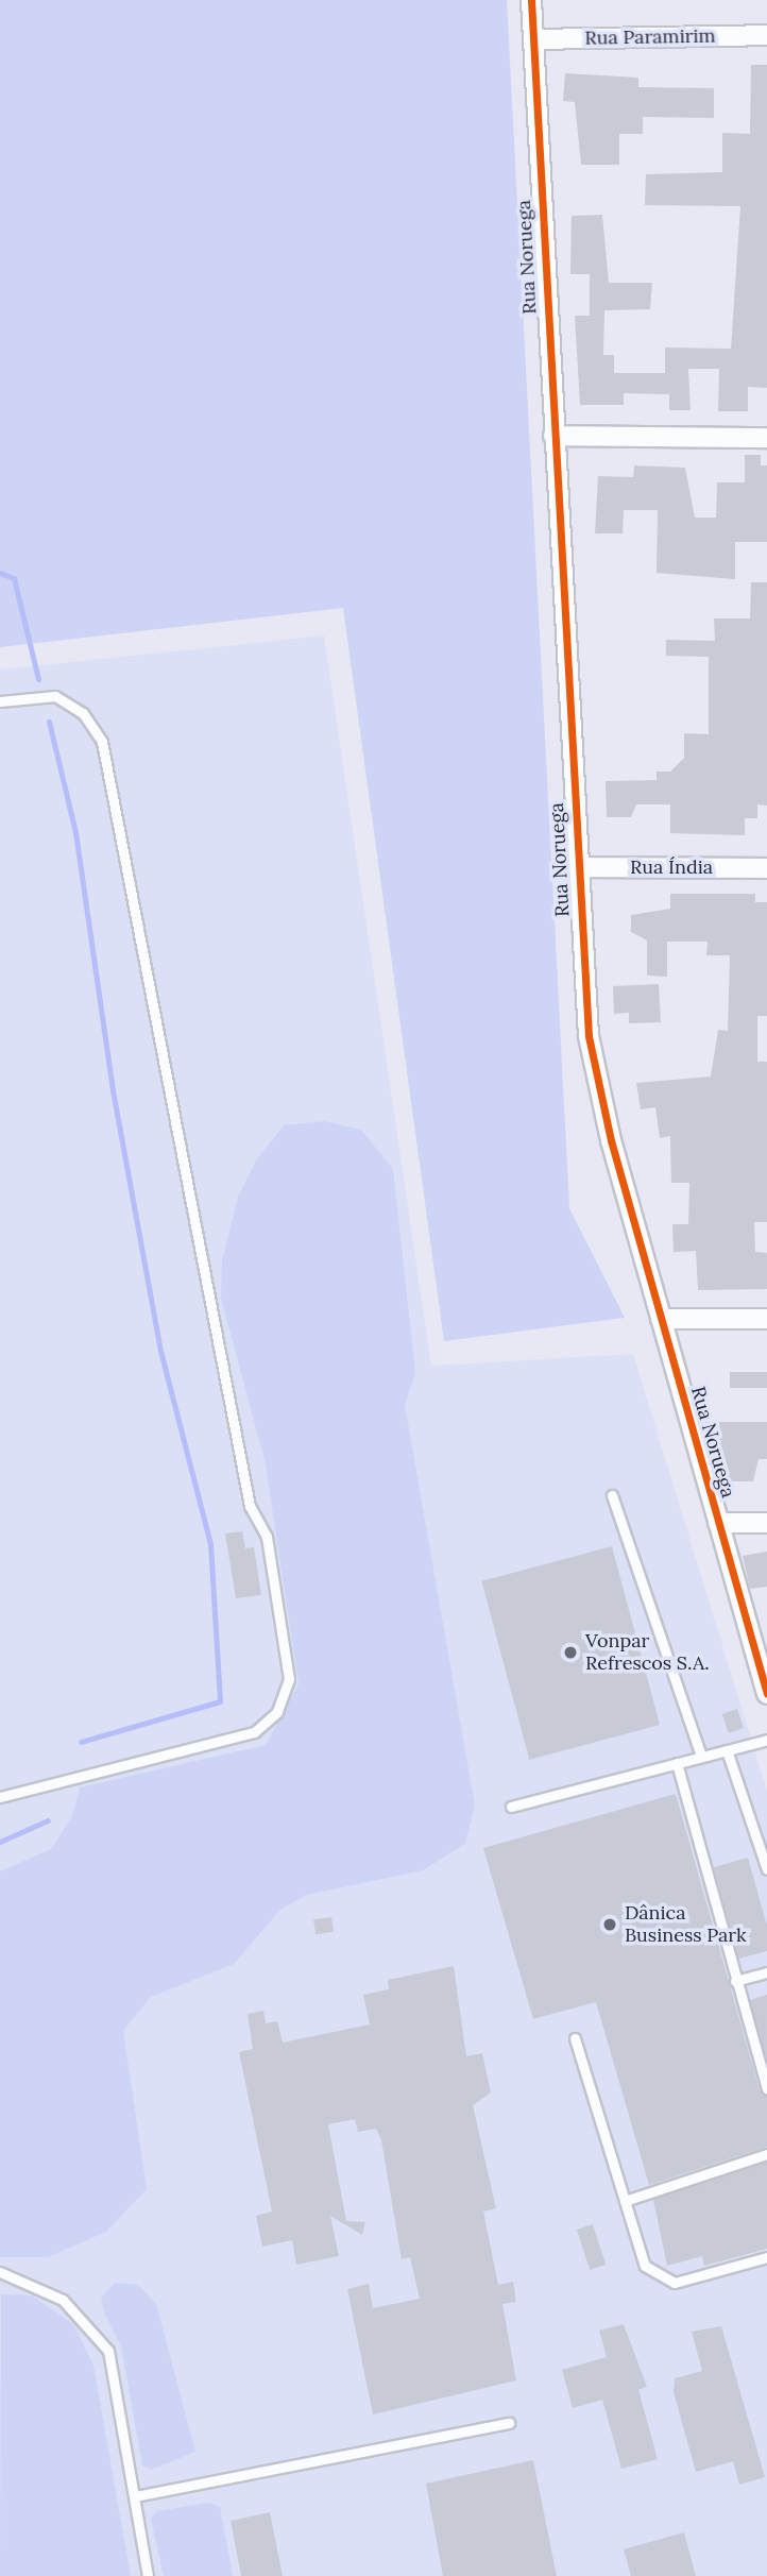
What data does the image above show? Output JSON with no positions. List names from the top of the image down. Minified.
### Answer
{"streets":{"street":["Rua Paramirim","Rua Noruega","Rua Índia"]},"crossings":[["Rua Paramirim","Rua Noruega"],["Rua Noruega","Rua Índia"]],"places":["Vonpar Refrescos S.A.","Dânica Business Park"]}
